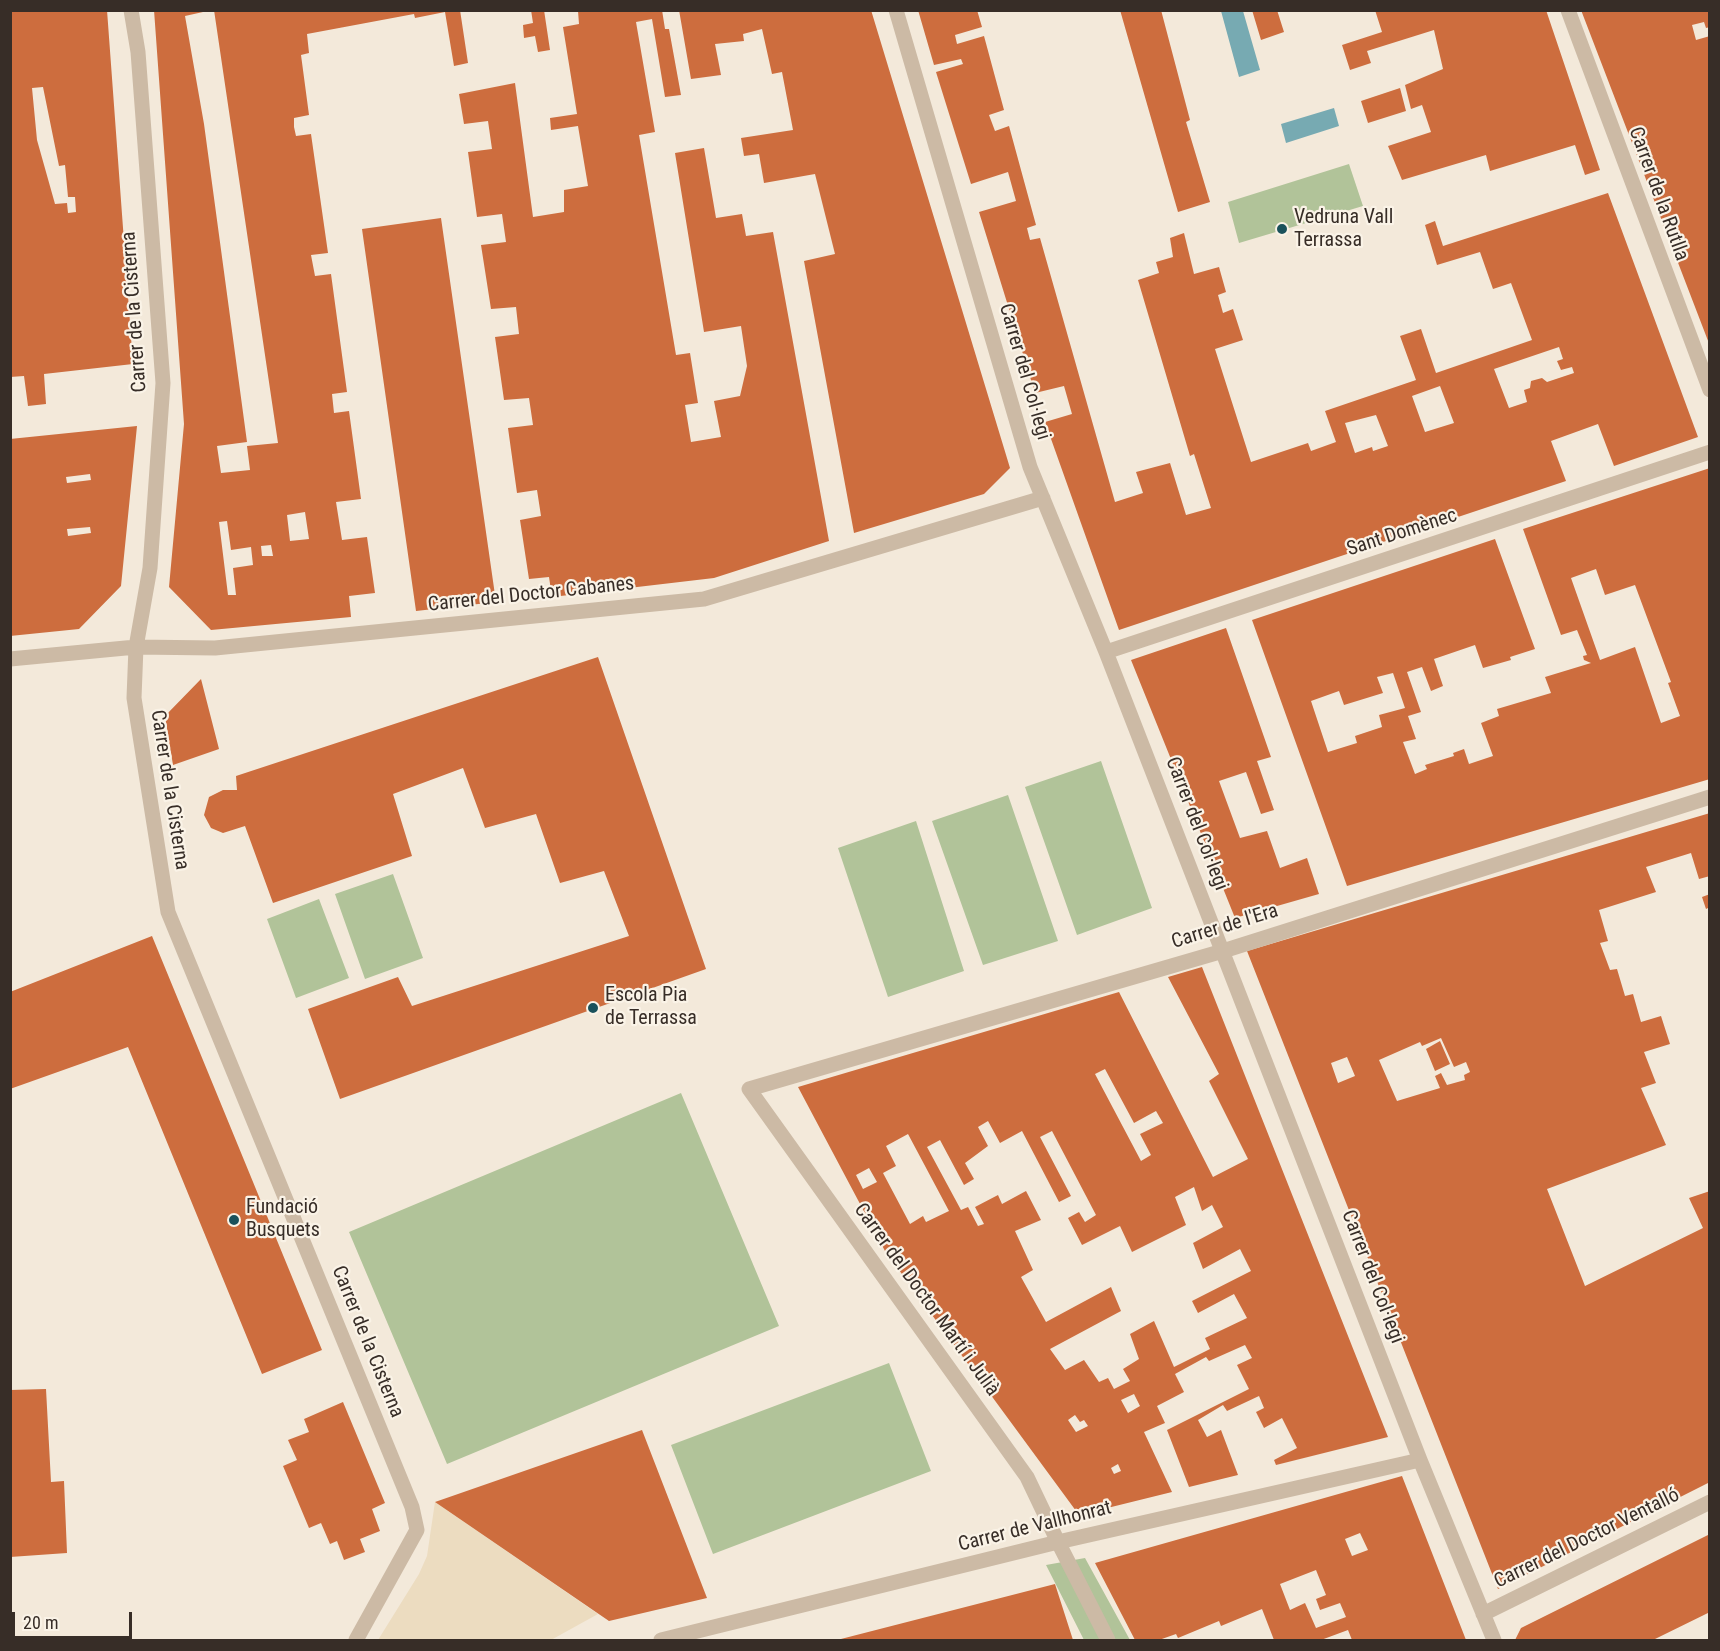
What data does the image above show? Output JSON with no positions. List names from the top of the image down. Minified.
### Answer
{"streets":{"street":["Carrer de la Rutlla","Carrer de la Cisterna","Carrer del Col·legi","Sant Domènec","Carrer del Doctor Cabanes","Carrer de l'Era","Carrer del Doctor Martí i Julià","Carrer de Vallhonrat","Carrer del Doctor Ventalló"]},"crossings":[["Carrer de la Cisterna","Carrer del Doctor Cabanes"],["Carrer del Col·legi","Sant Domènec"],["Carrer del Col·legi","Carrer del Doctor Cabanes"],["Carrer del Col·legi","Carrer de l'Era"],["Carrer del Col·legi","Carrer de Vallhonrat"],["Carrer del Col·legi","Carrer del Doctor Ventalló"],["Carrer de l'Era","Carrer del Doctor Martí i Julià"],["Carrer del Doctor Martí i Julià","Carrer de Vallhonrat"]],"places":["Vedruna Vall Terrassa","Escola Pia de Terrassa","Fundació Busquets"],"scale_bar":"20 m"}
